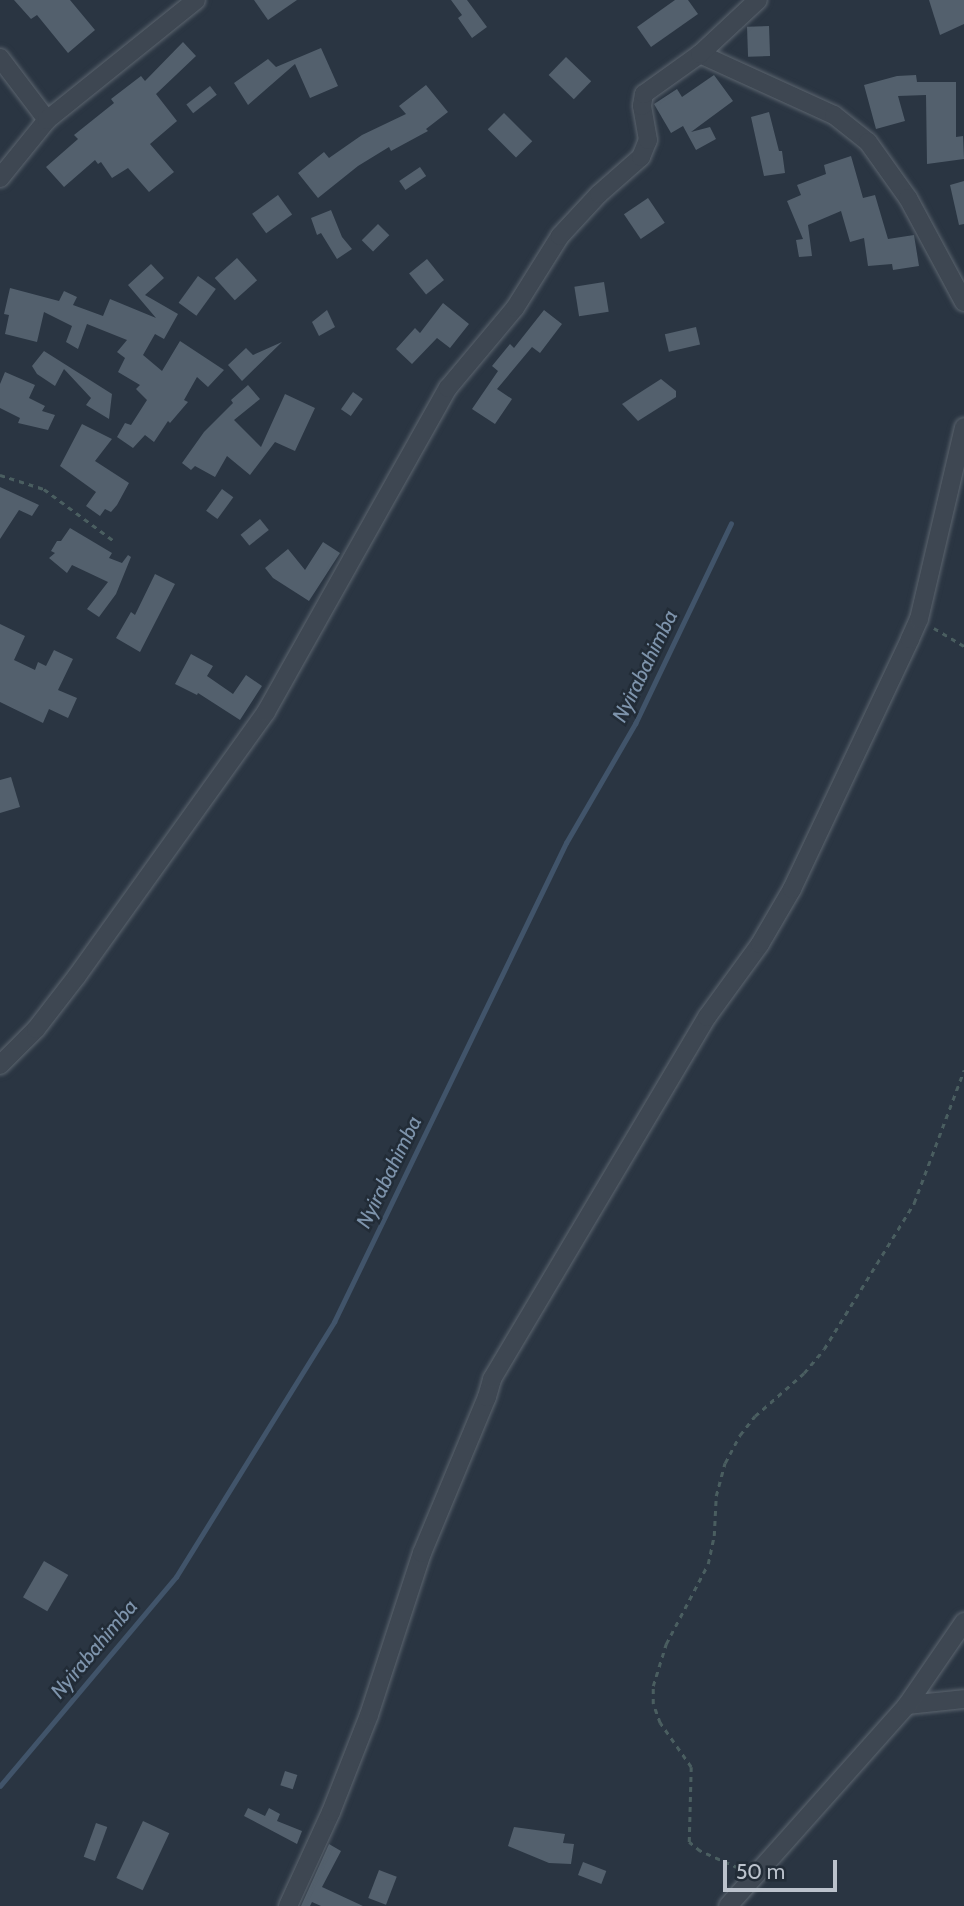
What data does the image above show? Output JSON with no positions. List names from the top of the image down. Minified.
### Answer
{"water":["Nyirabahimba"],"scale_bar":"50 m"}
